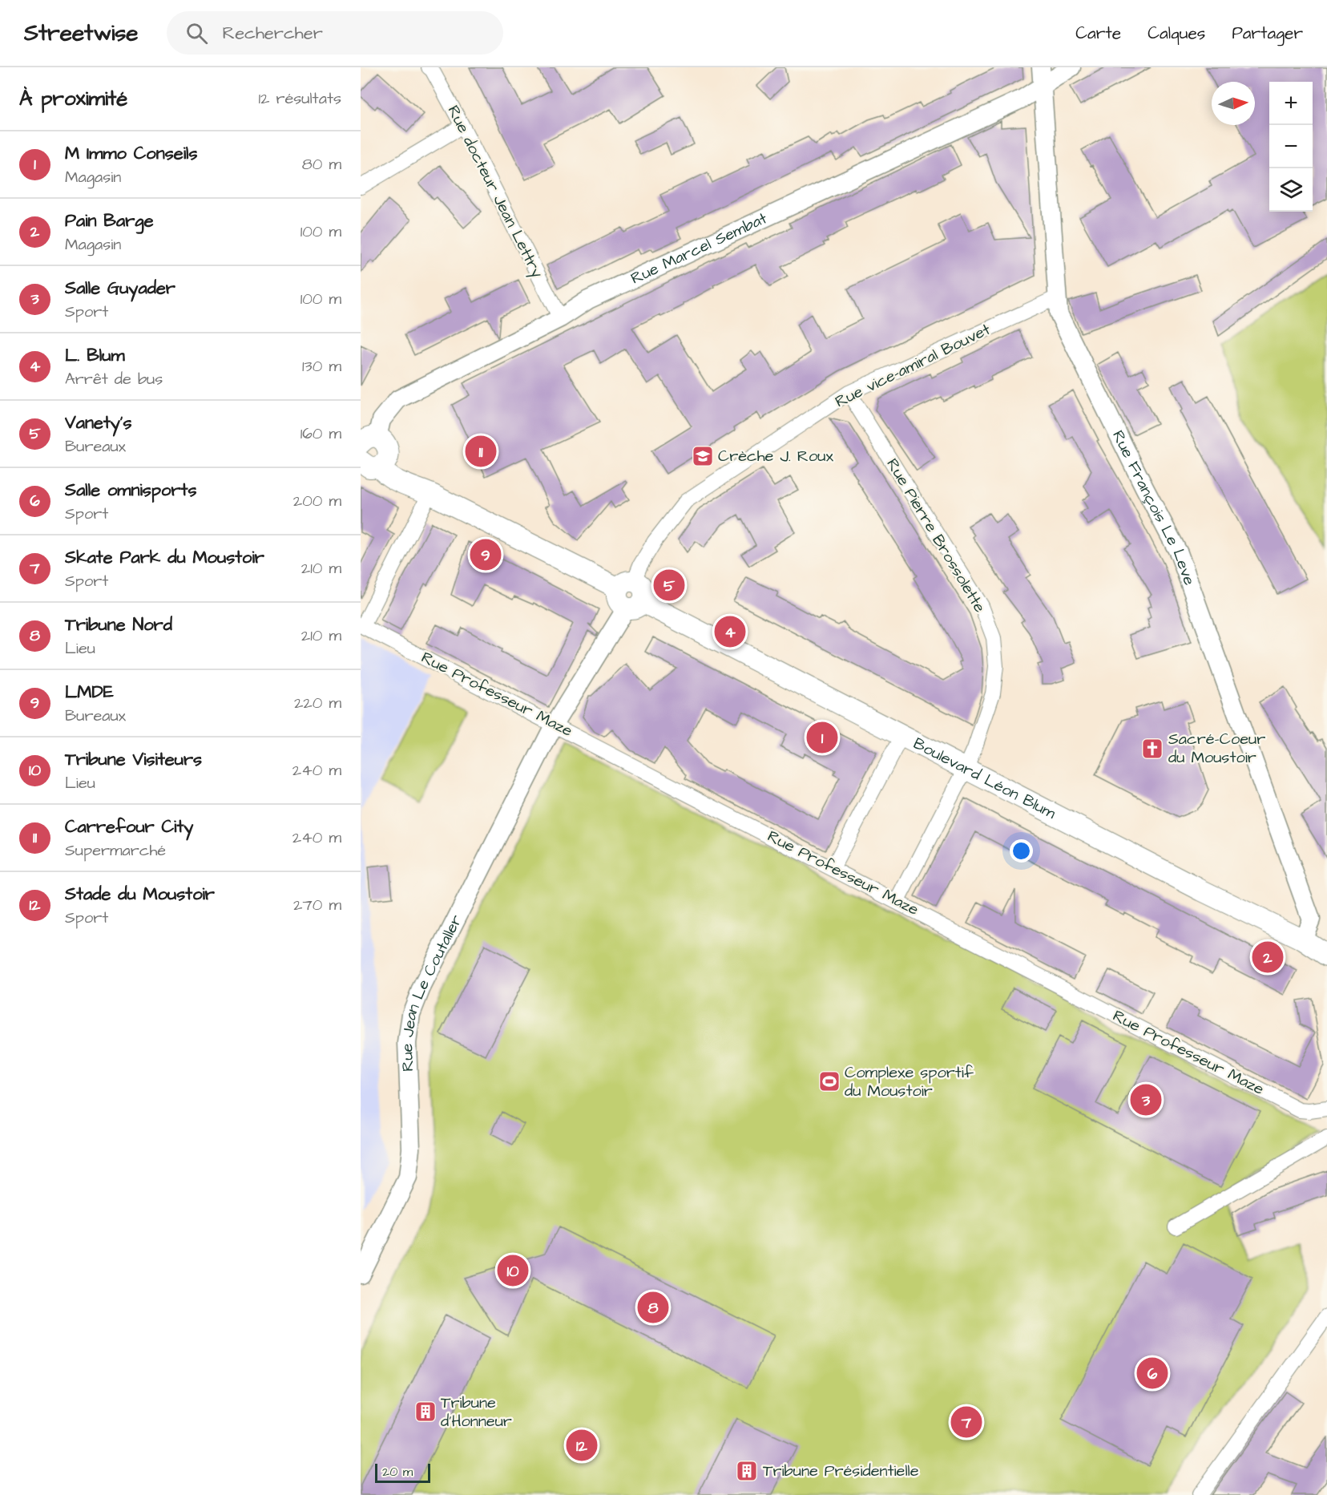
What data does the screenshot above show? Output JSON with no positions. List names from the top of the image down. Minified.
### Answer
{"streets":{"main road":["Boulevard Léon Blum"],"street":["Rue docteur Jean Lettry","Rue Marcel Sembat","Rue vice-amiral Bouvet","Rue François Le Leve","Rue Pierre Brossolette","Rue Professeur Maze","Rue Jean Le Coutaller"]},"crossings":[["Rue docteur Jean Lettry","Rue Marcel Sembat"],["Rue Marcel Sembat","Rue François Le Leve"],["Rue vice-amiral Bouvet","Rue François Le Leve"],["Rue vice-amiral Bouvet","Rue Pierre Brossolette"],["Rue François Le Leve","Boulevard Léon Blum"],["Rue Pierre Brossolette","Rue Professeur Maze"],["Rue Pierre Brossolette","Boulevard Léon Blum"],["Rue Professeur Maze","Rue Jean Le Coutaller"],["Boulevard Léon Blum","Rue Jean Le Coutaller"]],"places":{"school or university":["Crèche J. Roux"],"church":["Sacré-Coeur du Moustoir"],"sports":["Complexe sportif du Moustoir"],"building":["Tribune d'Honneur","Tribune Présidentielle"]},"scale_bar":"20 m","north":"right","page":{"header":"Streetwise","search":"Rechercher","nav":["Carte","Calques","Partager"],"heading":["À proximité","12 résultats"],"map_buttons":["+","−"],"list":[{"mark":"1","name":"M Immo Conseils","note":"Magasin","value":"80 m"},{"mark":"2","name":"Pain Barge","note":"Magasin","value":"100 m"},{"mark":"3","name":"Salle Guyader","note":"Sport","value":"100 m"},{"mark":"4","name":"L. Blum","note":"Arrêt de bus","value":"130 m"},{"mark":"5","name":"Vanety's","note":"Bureaux","value":"160 m"},{"mark":"6","name":"Salle omnisports","note":"Sport","value":"200 m"},{"mark":"7","name":"Skate Park du Moustoir","note":"Sport","value":"210 m"},{"mark":"8","name":"Tribune Nord","note":"Lieu","value":"210 m"},{"mark":"9","name":"LMDE","note":"Bureaux","value":"220 m"},{"mark":"10","name":"Tribune Visiteurs","note":"Lieu","value":"240 m"},{"mark":"11","name":"Carrefour City","note":"Supermarché","value":"240 m"},{"mark":"12","name":"Stade du Moustoir","note":"Sport","value":"270 m"}],"pins":["11","9","5","4","1","2","3","10","8","6","7","12"],"scale":"20 m"}}
